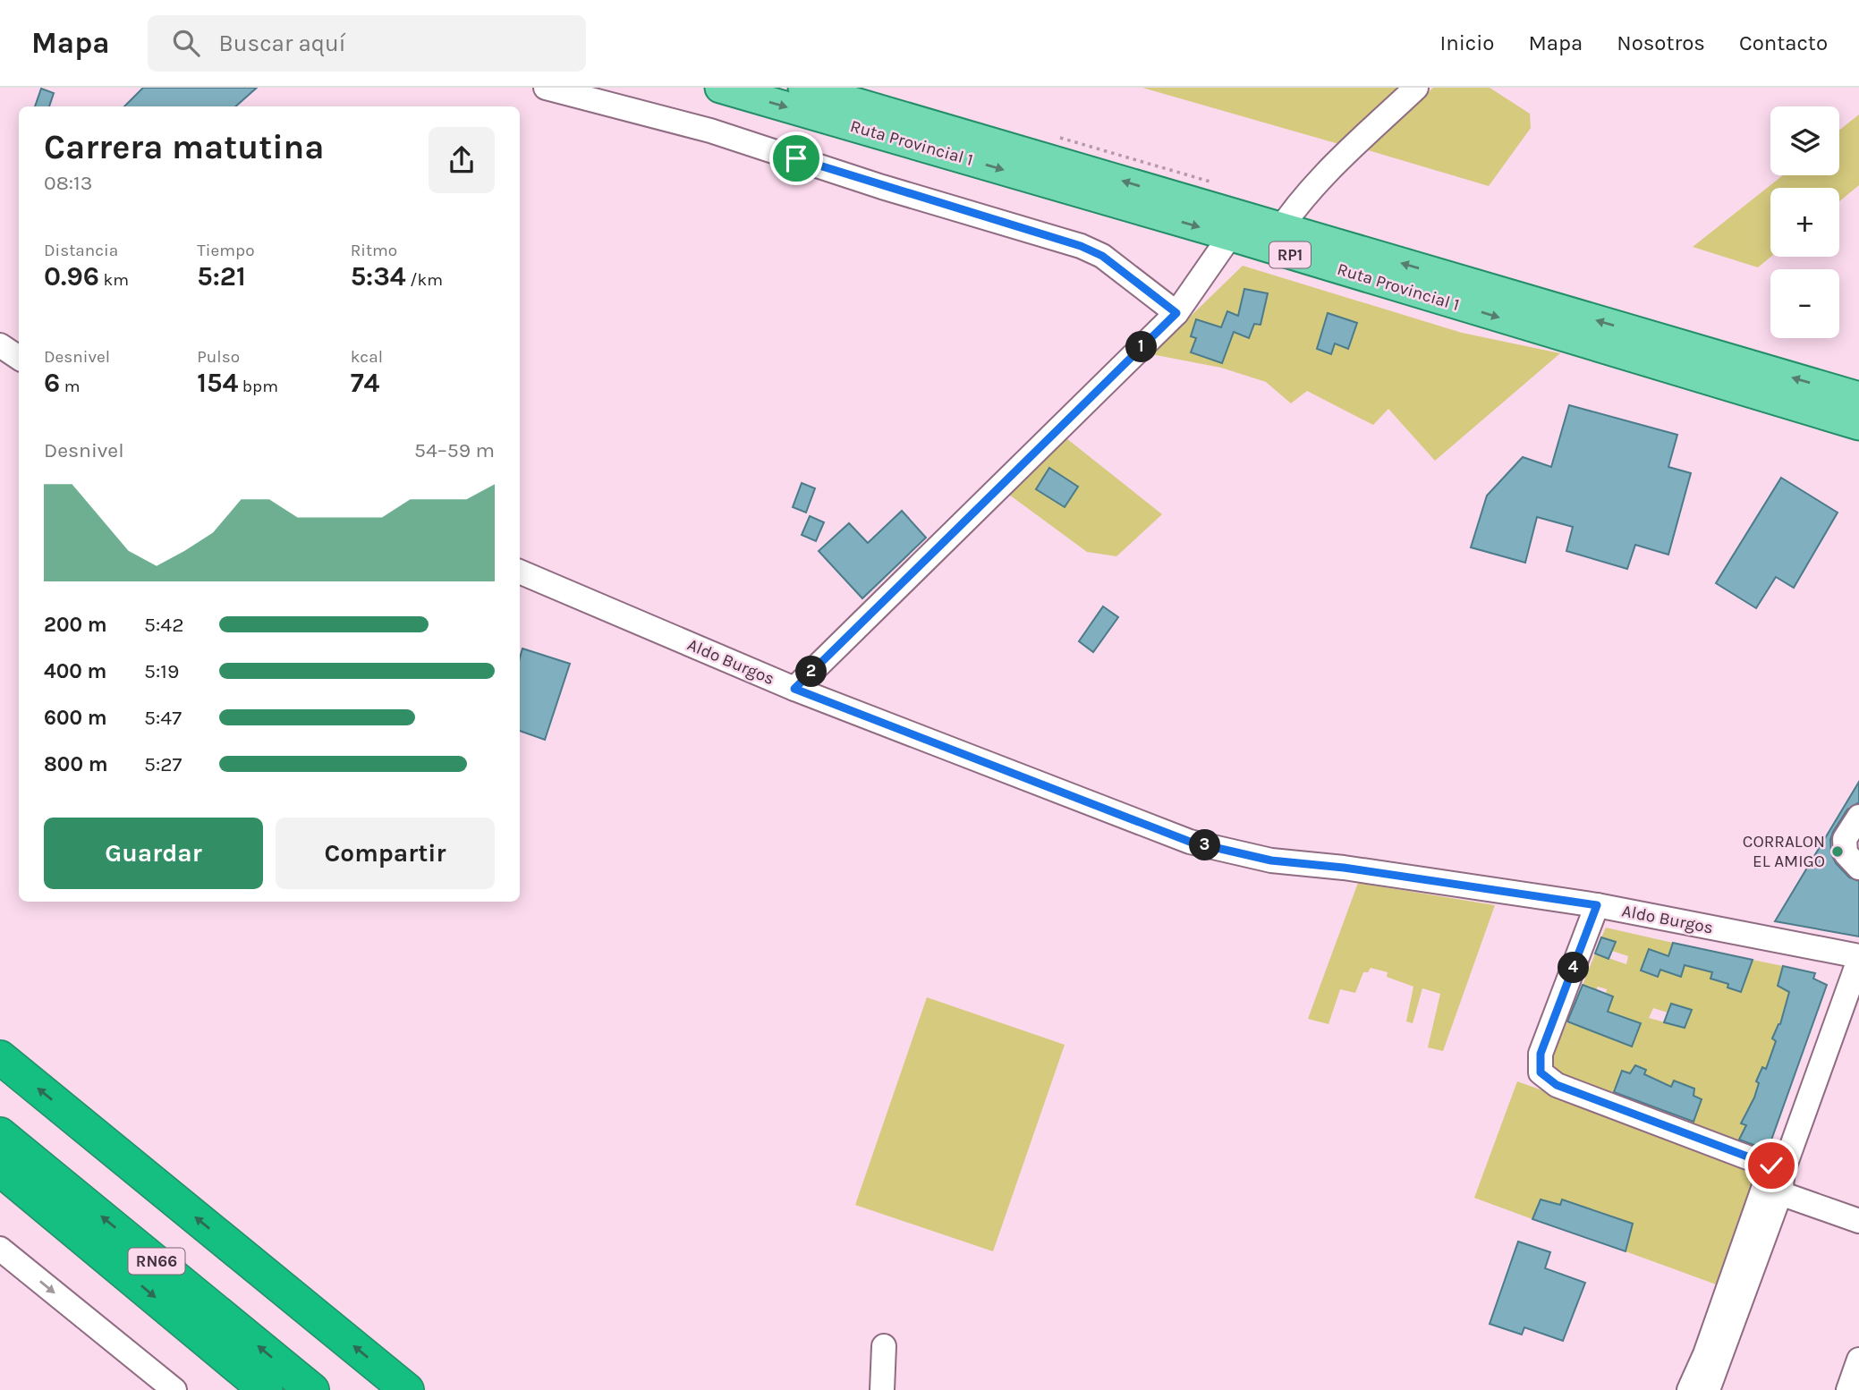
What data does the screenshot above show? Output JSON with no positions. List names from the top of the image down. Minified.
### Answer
{"streets":{"highway":["RN66"],"main road":["Ruta Provincial 1","RP1"],"street":["Aldo Burgos"]},"places":["CORRALON EL AMIGO"],"page":{"header":"Mapa","search":"Buscar aquí","nav":["Inicio","Mapa","Nosotros","Contacto"],"map_buttons":["+","−"],"heading":["Carrera matutina","08:13"],"stats":[["Distancia","0.96 km"],["Tiempo","5:21"],["Ritmo","5:34 /km"],["Desnivel","6 m"],["Pulso","154 bpm"],["kcal","74"]],"pins":["1","2","3","4"],"chart":["Desnivel","54–59 m"],"list":[{"name":"200 m","note":"5:42"},{"name":"400 m","note":"5:19"},{"name":"600 m","note":"5:47"},{"name":"800 m","note":"5:27"}],"buttons":["Guardar","Compartir"]}}
